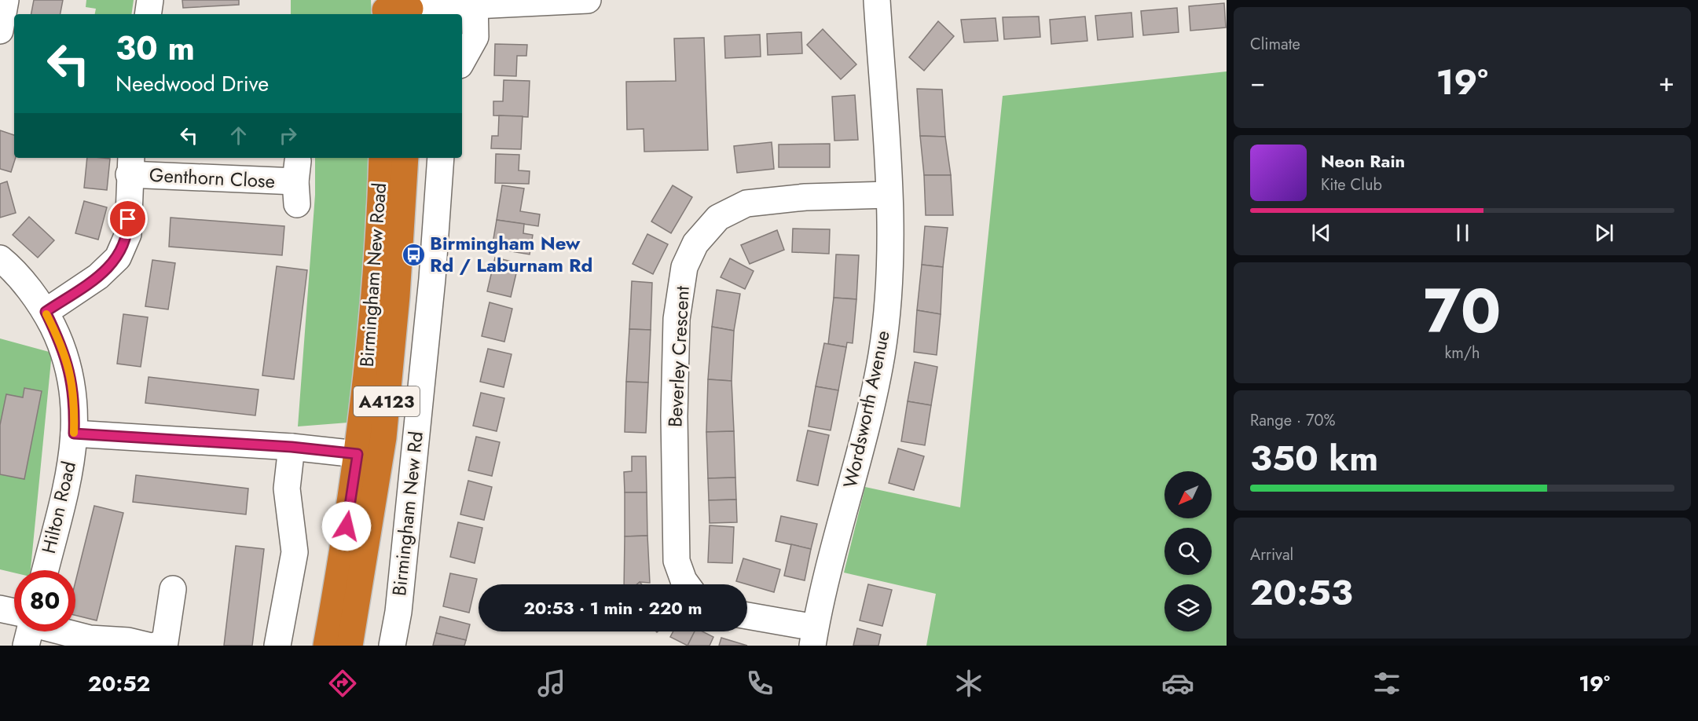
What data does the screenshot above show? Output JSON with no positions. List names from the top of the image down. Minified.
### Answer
{"streets":{"highway":["Birmingham New Road","A4123"],"street":["Genthorn Close","Beverley Crescent","Wordsworth Avenue","Hilton Road","Birmingham New Rd"]},"crossings":[["Beverley Crescent","Wordsworth Avenue"]],"places":{"bus stop":["Birmingham New Rd / Laburnam Rd"]},"north":"bottom left","page":{"tile":["Climate",["70","km/h"],["Range · 70%","350 km"],["Arrival","20:53"]],"turn":["30 m","Needwood Drive"],"heat":["−","19°","+"],"song":["Neon Rain","Kite Club"],"limit":"80","trip":"20:53 · 1 min · 220 m","tabs":["20:52","19°"]}}
